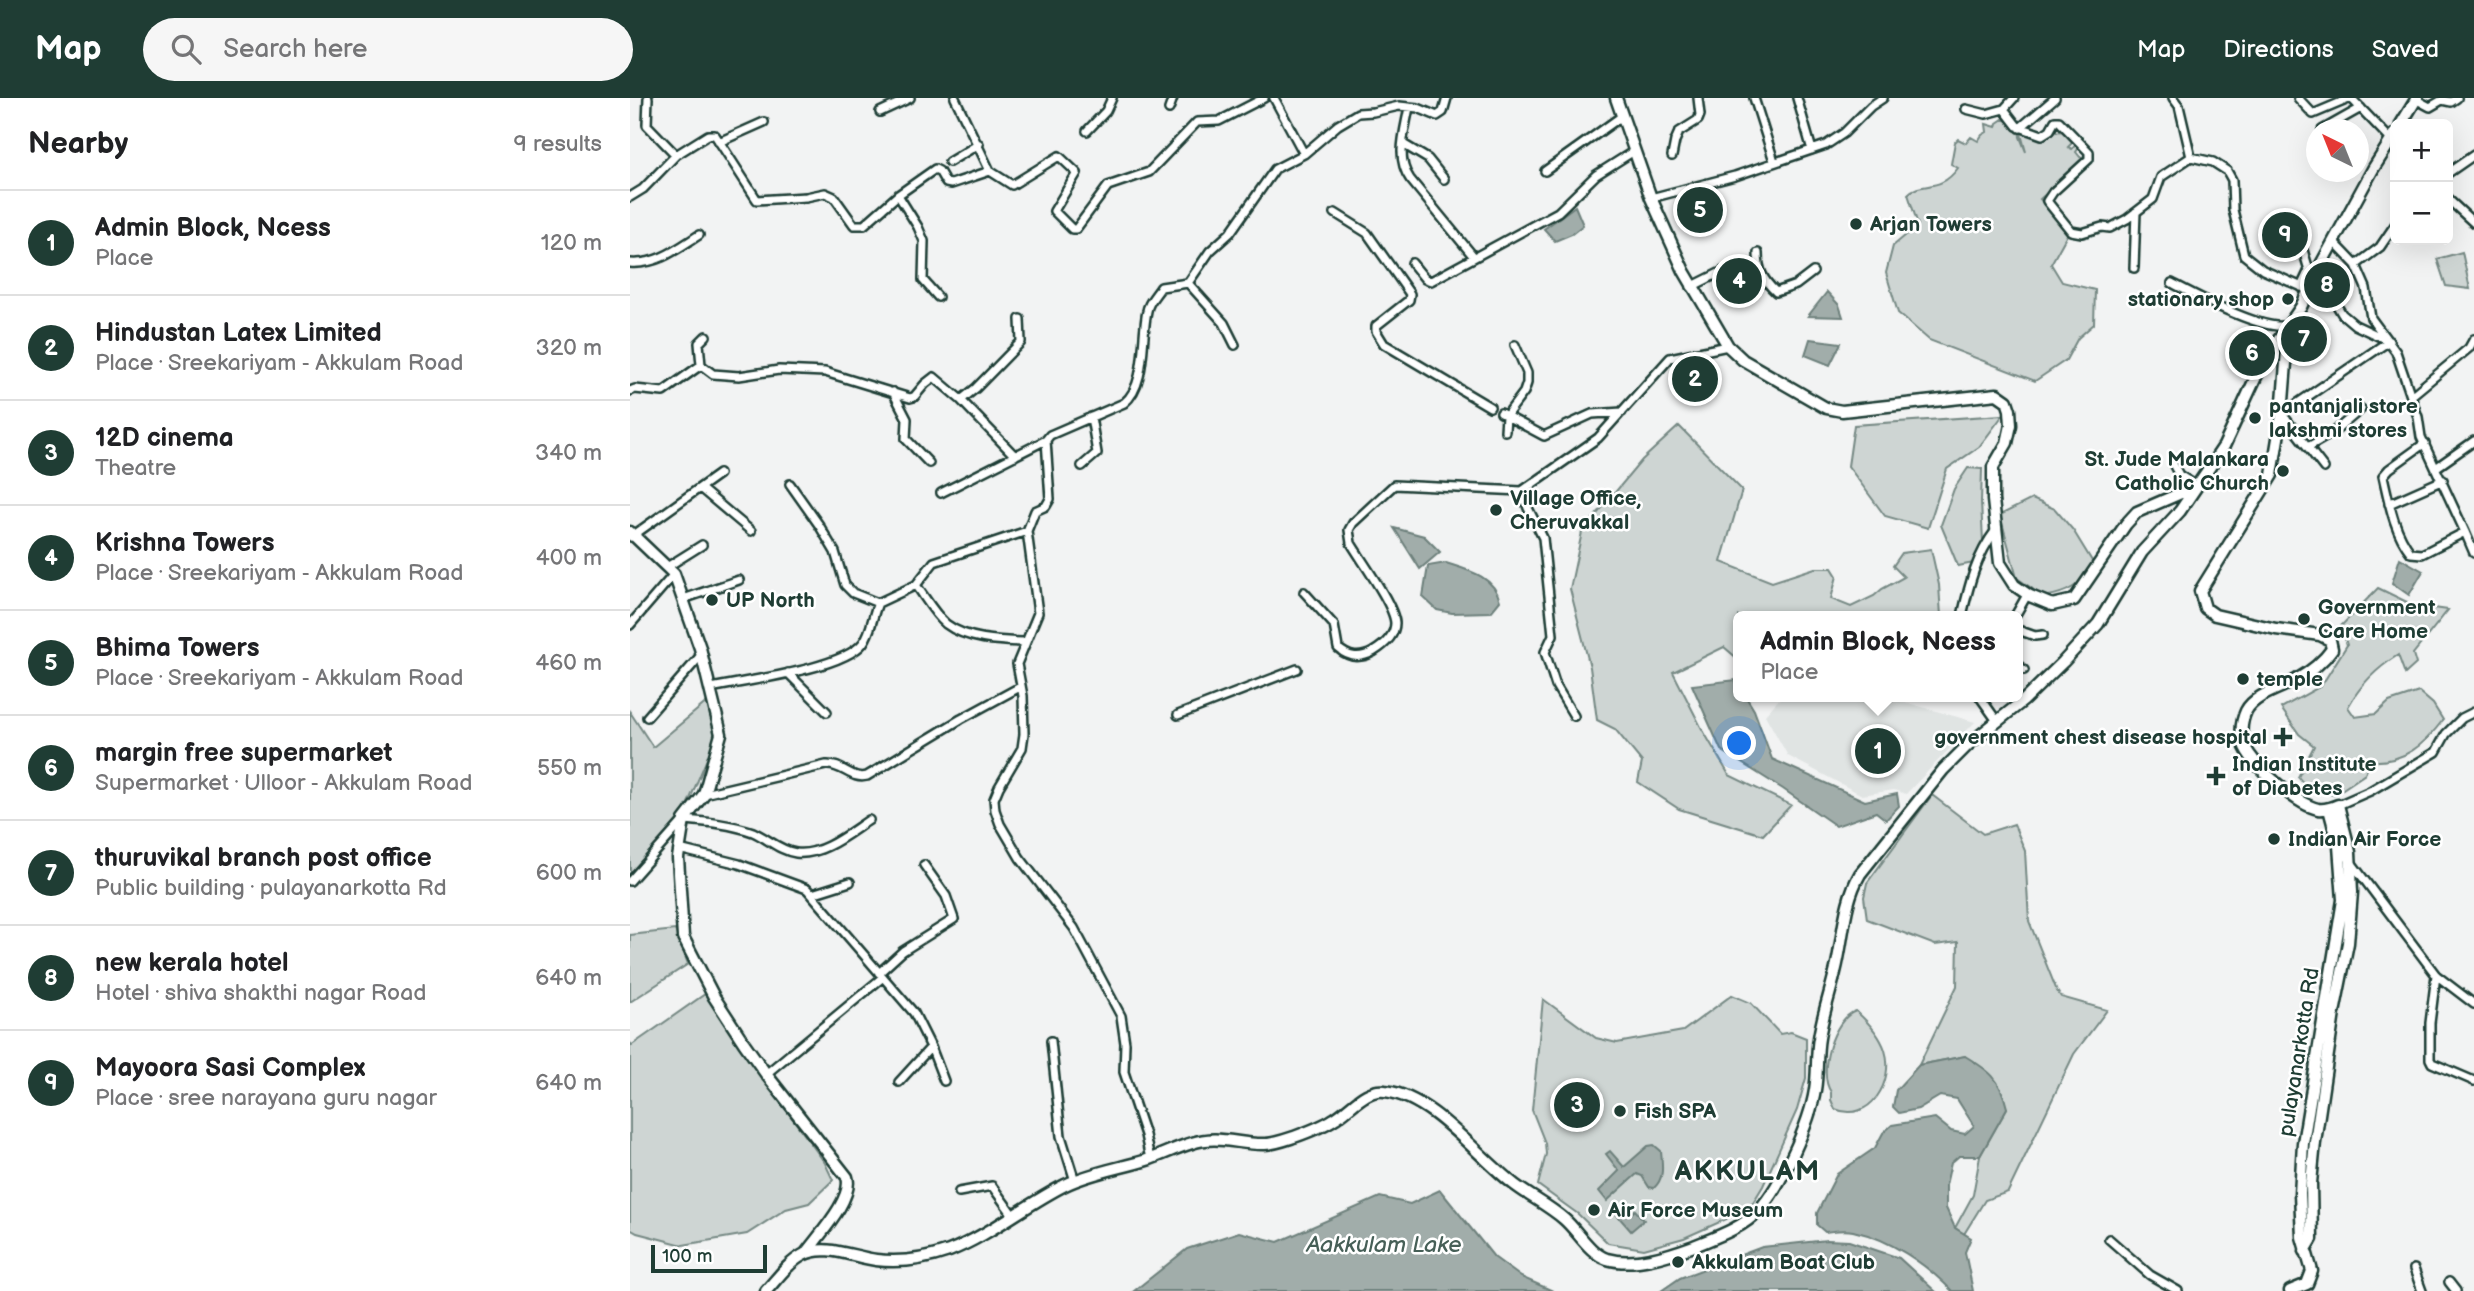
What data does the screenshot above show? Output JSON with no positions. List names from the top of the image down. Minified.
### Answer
{"streets":{"main road":["pulayanarkotta Rd"]},"districts":["AKKULAM"],"water":["Aakkulam Lake"],"places":{"other":["Arjan Towers","stationary shop","pantanjali store lakshmi stores","St. Jude Malankara Catholic Church","Village Office, Cheruvakkal","UP North","Government Care Home","temple","Indian Air Force","Fish SPA","Air Force Museum","Akkulam Boat Club"],"health":["government chest disease hospital","Indian Institute of Diabetes"]},"scale_bar":"100 m","north":"top left","page":{"header":"Map","search":"Search here","nav":["Map","Directions","Saved"],"heading":["Nearby","9 results"],"map_buttons":["+","−"],"pins":["5","9","4","8","7","6","2","1","3"],"list":[{"mark":"1","name":"Admin Block, Ncess","note":"Place","value":"120 m"},{"mark":"2","name":"Hindustan Latex Limited","note":"Place · Sreekariyam - Akkulam Road","value":"320 m"},{"mark":"3","name":"12D cinema","note":"Theatre","value":"340 m"},{"mark":"4","name":"Krishna Towers","note":"Place · Sreekariyam - Akkulam Road","value":"400 m"},{"mark":"5","name":"Bhima Towers","note":"Place · Sreekariyam - Akkulam Road","value":"460 m"},{"mark":"6","name":"margin free supermarket","note":"Supermarket · Ulloor - Akkulam Road","value":"550 m"},{"mark":"7","name":"thuruvikal branch post office","note":"Public building · pulayanarkotta Rd","value":"600 m"},{"mark":"8","name":"new kerala hotel","note":"Hotel · shiva shakthi nagar Road","value":"640 m"},{"mark":"9","name":"Mayoora Sasi Complex","note":"Place · sree narayana guru nagar","value":"640 m"}],"popup":["Admin Block, Ncess","Place"],"scale":"100 m"}}
